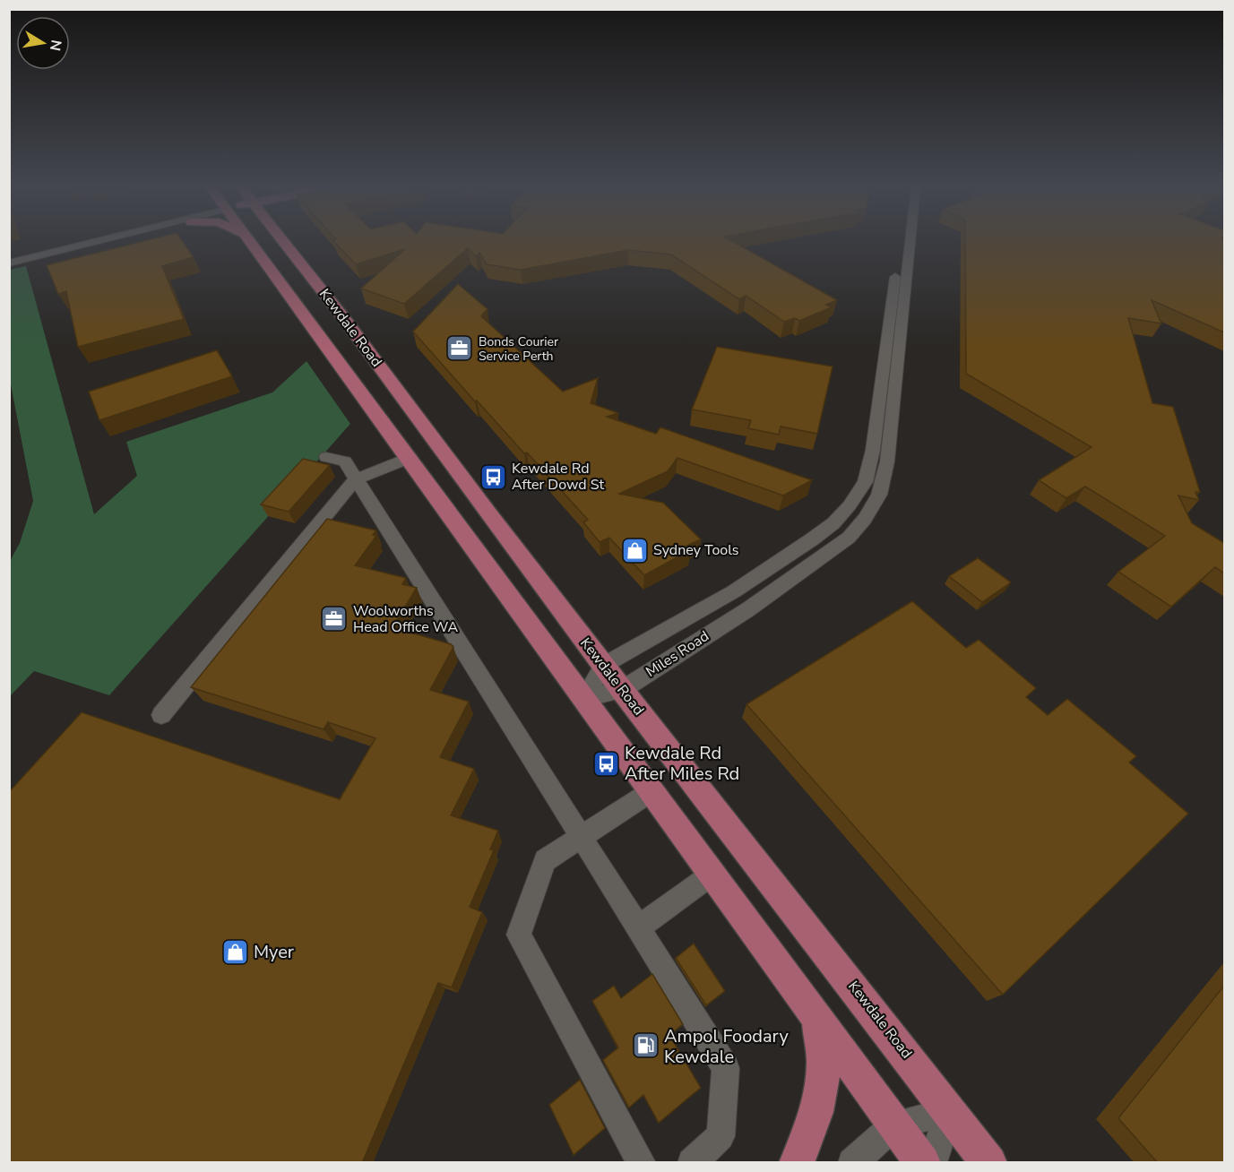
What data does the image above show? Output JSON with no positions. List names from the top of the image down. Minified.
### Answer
{"streets":{"main road":["Kewdale Road"],"street":["Miles Road"]},"crossings":[["Kewdale Road","Miles Road"]],"places":{"office":["Bonds Courier Service Perth","Woolworths Head Office WA"],"bus stop":["Kewdale Rd After Dowd St","Kewdale Rd After Miles Rd"],"shop":["Sydney Tools","Myer"],"fuel station":["Ampol Foodary Kewdale"]},"north":"right"}
